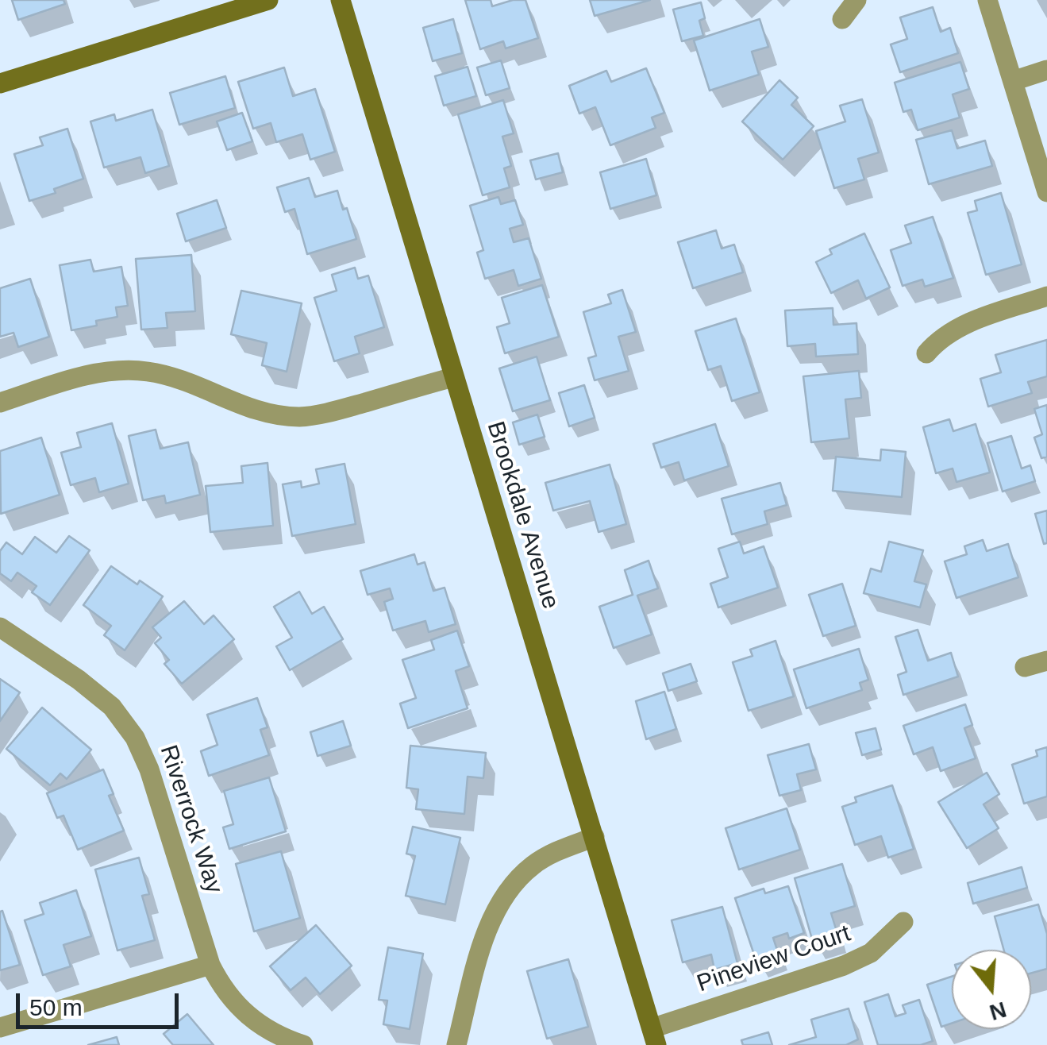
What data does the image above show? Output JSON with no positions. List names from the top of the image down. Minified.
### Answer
{"streets":{"street":["Brookdale Avenue","Riverrock Way","Pineview Court"]},"crossings":[["Brookdale Avenue","Pineview Court"]],"scale_bar":"50 m","north":"bottom"}
